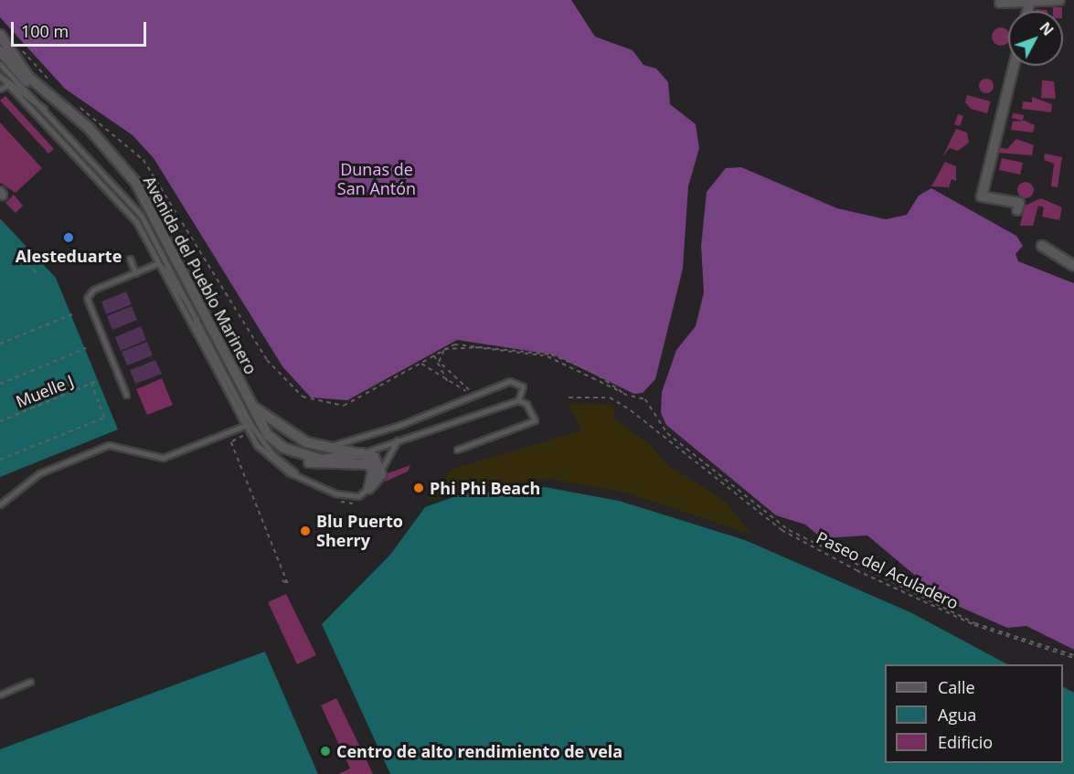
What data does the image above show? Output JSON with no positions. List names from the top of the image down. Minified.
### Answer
{"streets":{"street":["Avenida del Pueblo Marinero"],"path":["Muelle J","Paseo del Aculadero"]},"parks":["Dunas de San Antón"],"places":["Alesteduarte","Phi Phi Beach","Blu Puerto Sherry","Centro de alto rendimiento de vela"],"legend":["Calle","Agua","Edificio"],"scale_bar":"100 m","north":"top right"}
